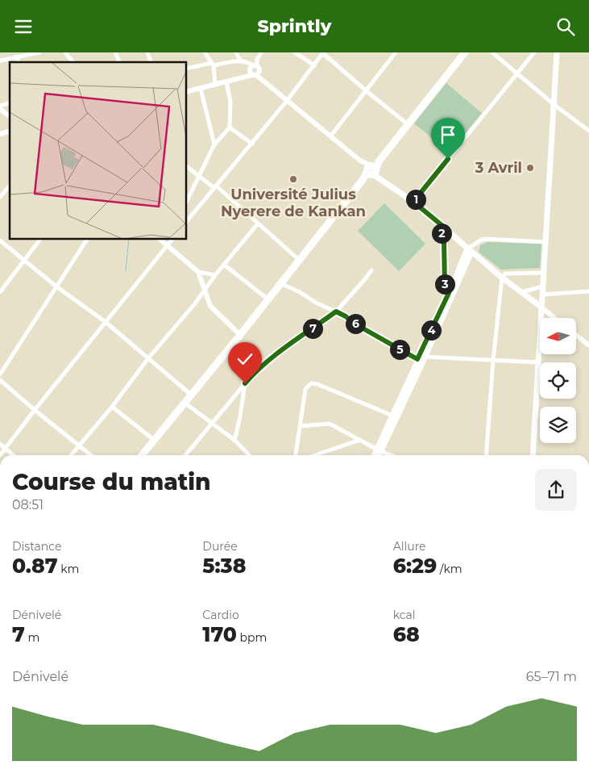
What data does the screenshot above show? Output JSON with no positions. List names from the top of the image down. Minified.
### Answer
{"places":["3 Avril","Université Julius Nyerere de Kankan"],"north":"left","page":{"header":"Sprintly","pins":["1","2","3","6","7","4","5"],"heading":["Course du matin","08:51"],"stats":[["Distance","0.87 km"],["Durée","5:38"],["Allure","6:29 /km"],["Dénivelé","7 m"],["Cardio","170 bpm"],["kcal","68"]],"chart":["Dénivelé","65–71 m"]}}
